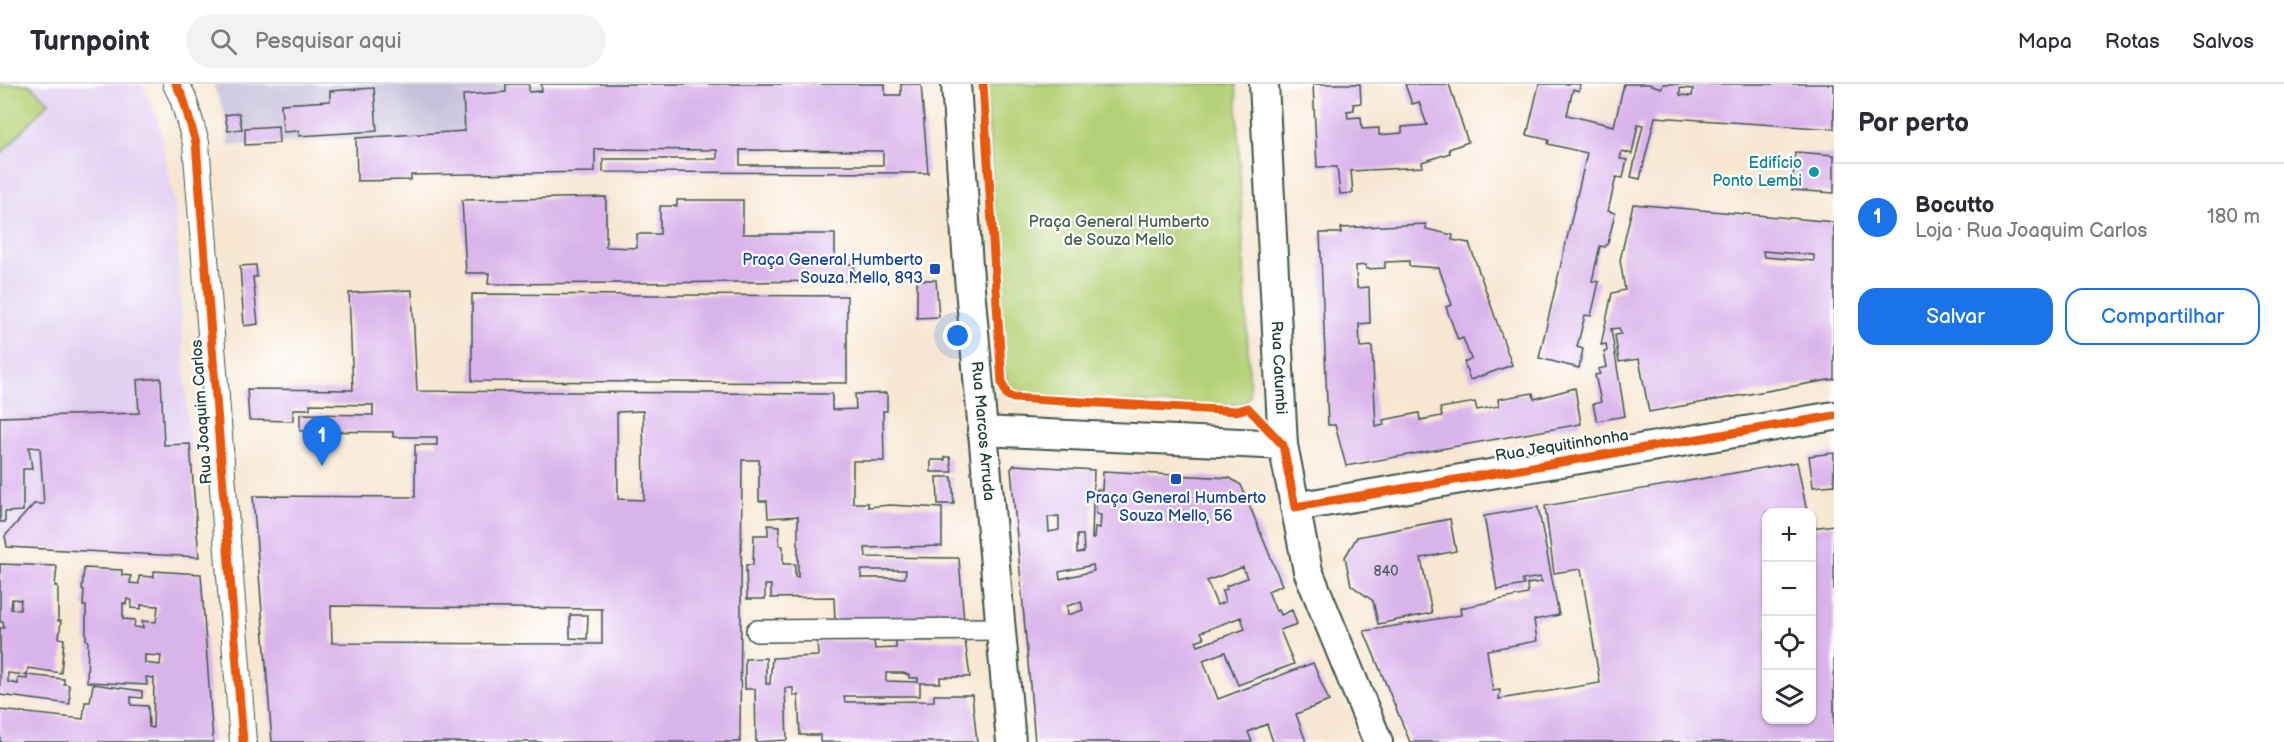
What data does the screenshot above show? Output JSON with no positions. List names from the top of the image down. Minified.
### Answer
{"streets":{"main road":["Rua Catumbi","Rua Marcos Arruda","Rua Jequitinhonha"],"street":["Rua Joaquim Carlos"]},"crossings":[["Rua Catumbi","Rua Jequitinhonha"]],"parks":["Praça General Humberto de Souza Mello"],"places":{"other":["Edifício Ponto Lembi"],"transit":["Praça General Humberto Souza Mello, 893","Praça General Humberto Souza Mello, 56"]},"house_numbers":["840"],"page":{"header":"Turnpoint","search":"Pesquisar aqui","nav":["Mapa","Rotas","Salvos"],"heading":"Por perto","list":[{"mark":"1","name":"Bocutto","note":"Loja · Rua Joaquim Carlos","value":"180 m"}],"buttons":["Salvar","Compartilhar"],"pins":"1","map_buttons":["+","−"]}}
